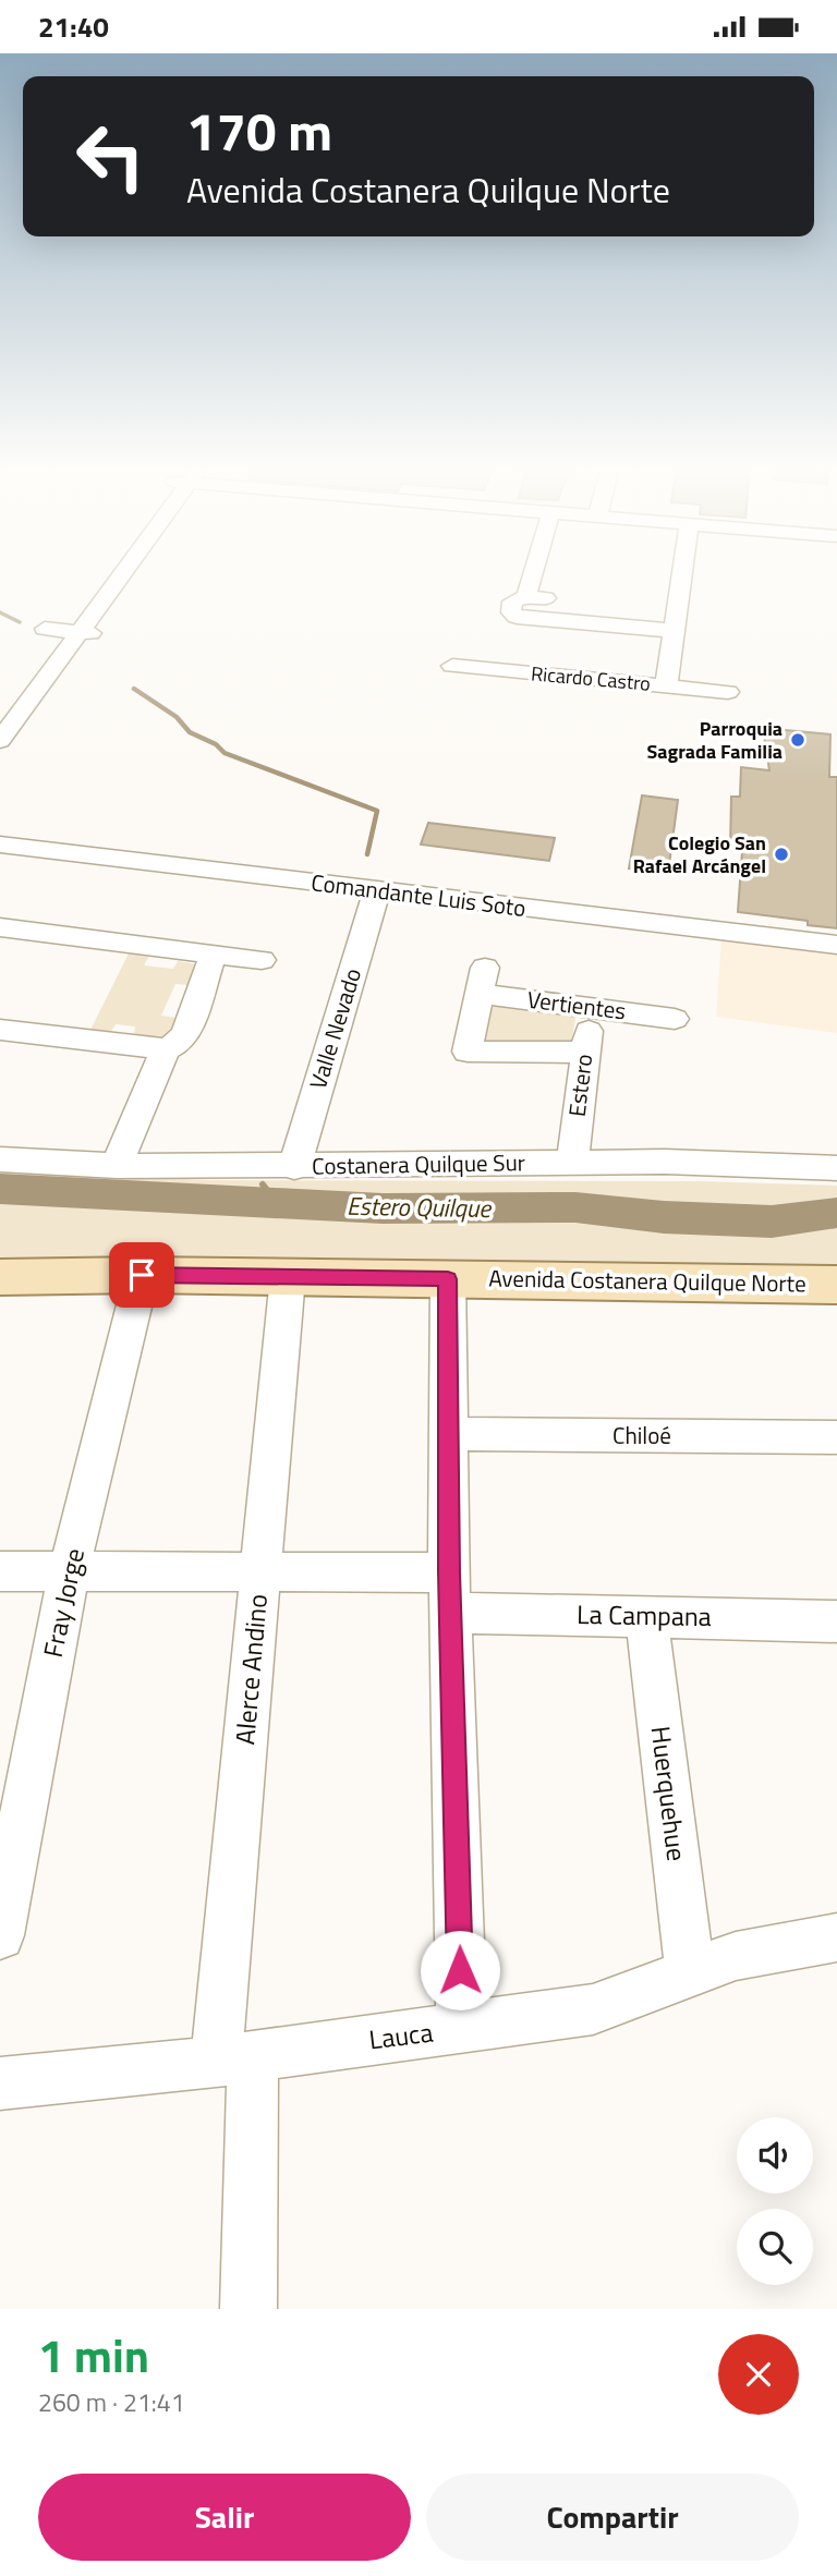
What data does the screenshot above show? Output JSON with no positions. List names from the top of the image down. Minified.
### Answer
{"streets":{"main road":["Avenida Costanera Quilque Norte"],"street":["Ricardo Castro","Comandante Luis Soto","Vertientes","Valle Nevado","Estero","Costanera Quilque Sur","Chiloé","Fray Jorge","La Campana","Alerce Andino","Huerquehue","Lauca"]},"crossings":[["Comandante Luis Soto","Valle Nevado"],["Vertientes","Estero"],["Valle Nevado","Costanera Quilque Sur"],["Estero","Costanera Quilque Sur"],["Avenida Costanera Quilque Norte","Fray Jorge"],["Avenida Costanera Quilque Norte","Alerce Andino"],["Fray Jorge","La Campana"],["La Campana","Alerce Andino"],["La Campana","Huerquehue"],["Alerce Andino","Lauca"],["Huerquehue","Lauca"]],"water":["Estero Quilque"],"places":["Parroquia Sagrada Familia","Colegio San Rafael Arcángel"],"page":{"status":"21:40","turn":["170 m","Avenida Costanera Quilque Norte"],"heading":["1 min","260 m · 21:41"],"buttons":["Salir","Compartir"]}}
